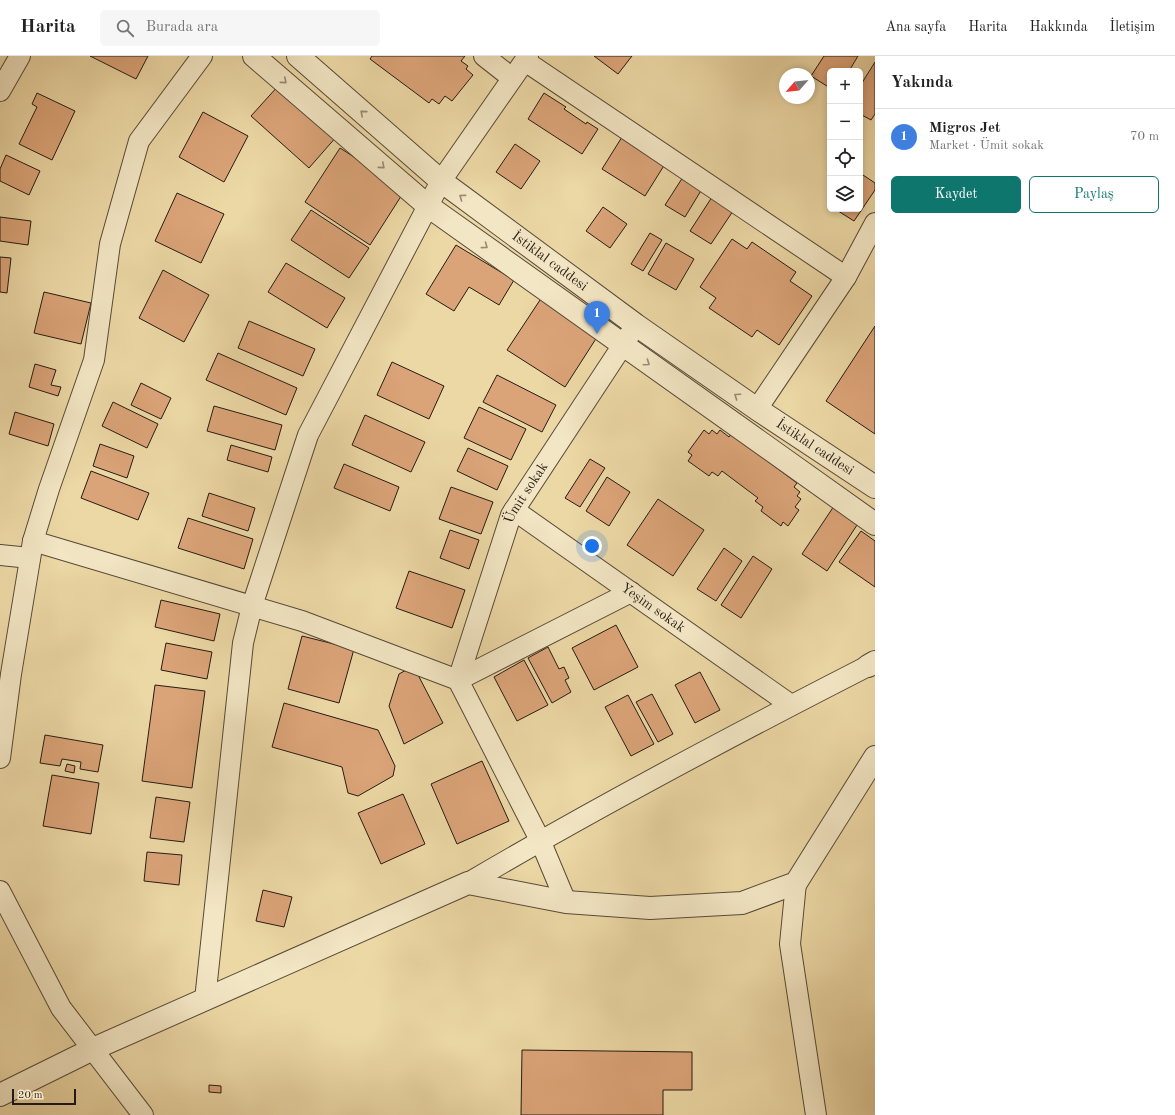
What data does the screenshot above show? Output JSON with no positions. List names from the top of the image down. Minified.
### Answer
{"streets":{"street":["İstiklal caddesi","Ümit sokak","Yeşim sokak"]},"crossings":[["İstiklal caddesi","Ümit sokak"],["Ümit sokak","Yeşim sokak"]],"scale_bar":"20 m","north":"bottom left","page":{"header":"Harita","search":"Burada ara","nav":["Ana sayfa","Harita","Hakkında","İletişim"],"heading":"Yakında","map_buttons":["+","−"],"list":[{"mark":"1","name":"Migros Jet","note":"Market · Ümit sokak","value":"70 m"}],"buttons":["Kaydet","Paylaş"],"pins":"1","scale":"20 m"}}
